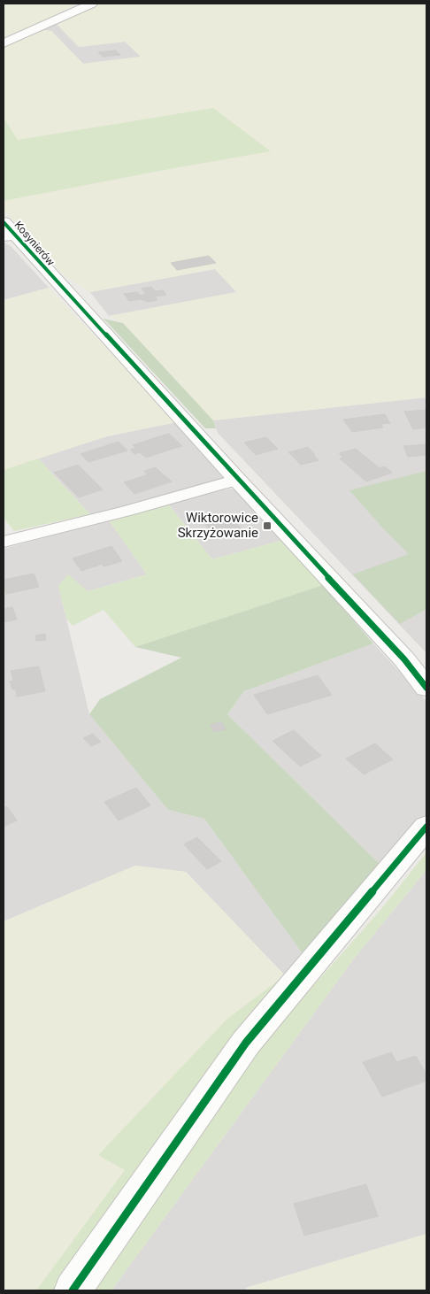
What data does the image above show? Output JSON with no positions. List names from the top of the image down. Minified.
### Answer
{"streets":{"street":["Kosynierów"]},"places":{"transit":["Wiktorowice Skrzyżowanie"]}}
